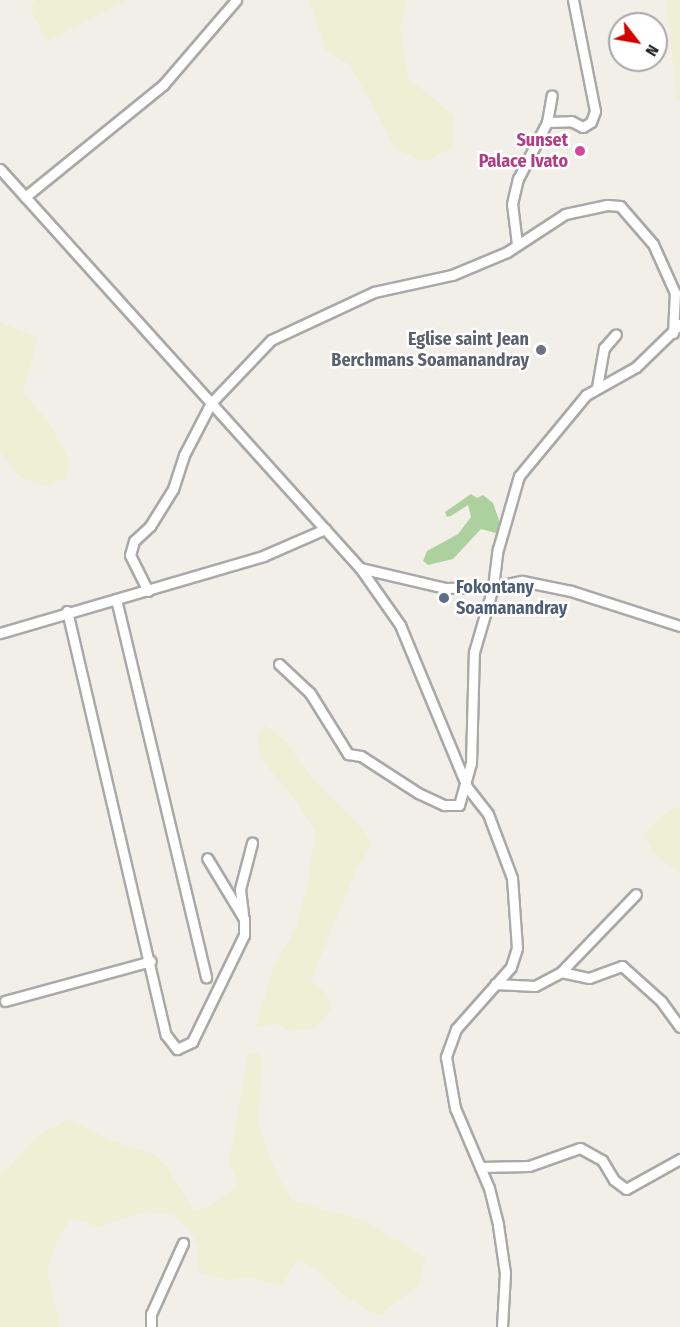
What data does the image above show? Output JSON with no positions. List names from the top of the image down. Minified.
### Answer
{"places":["Sunset Palace Ivato","Eglise saint Jean Berchmans Soamanandray","Fokontany Soamanandray"],"north":"bottom right"}
